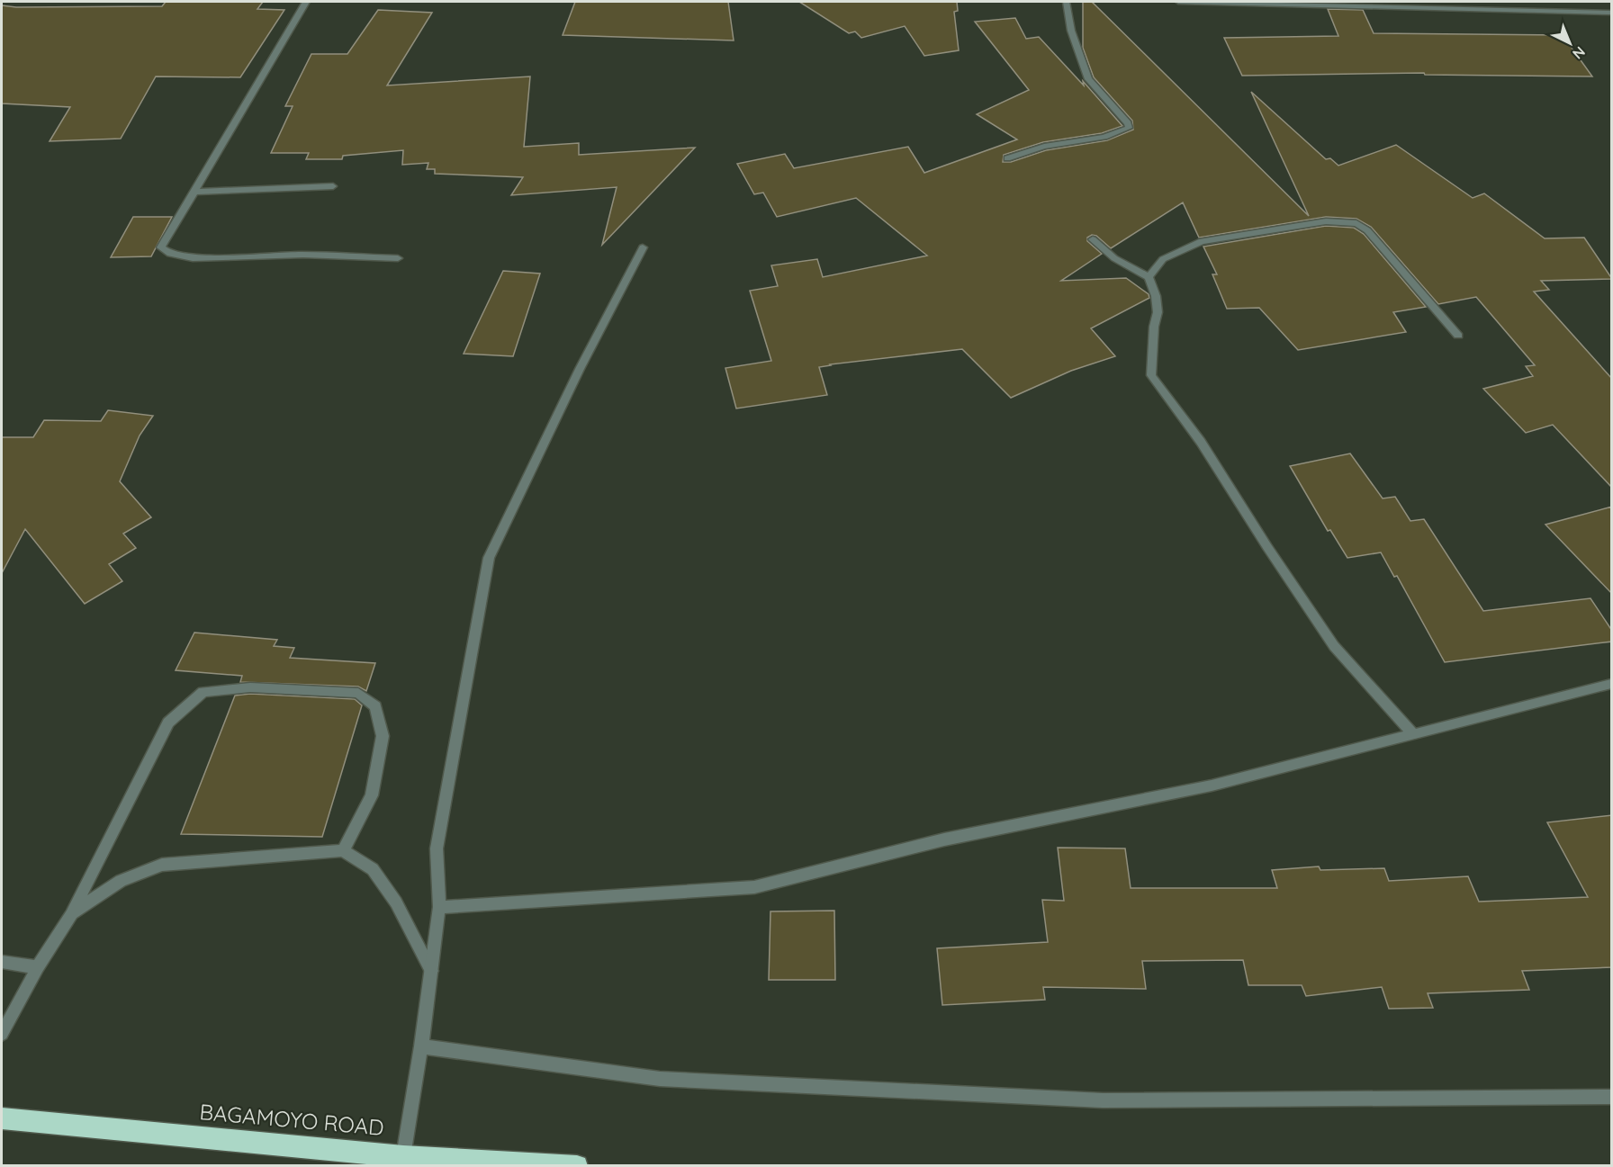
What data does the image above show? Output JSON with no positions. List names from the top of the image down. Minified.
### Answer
{"streets":{"highway":["BAGAMOYO ROAD"]},"north":"bottom right"}
